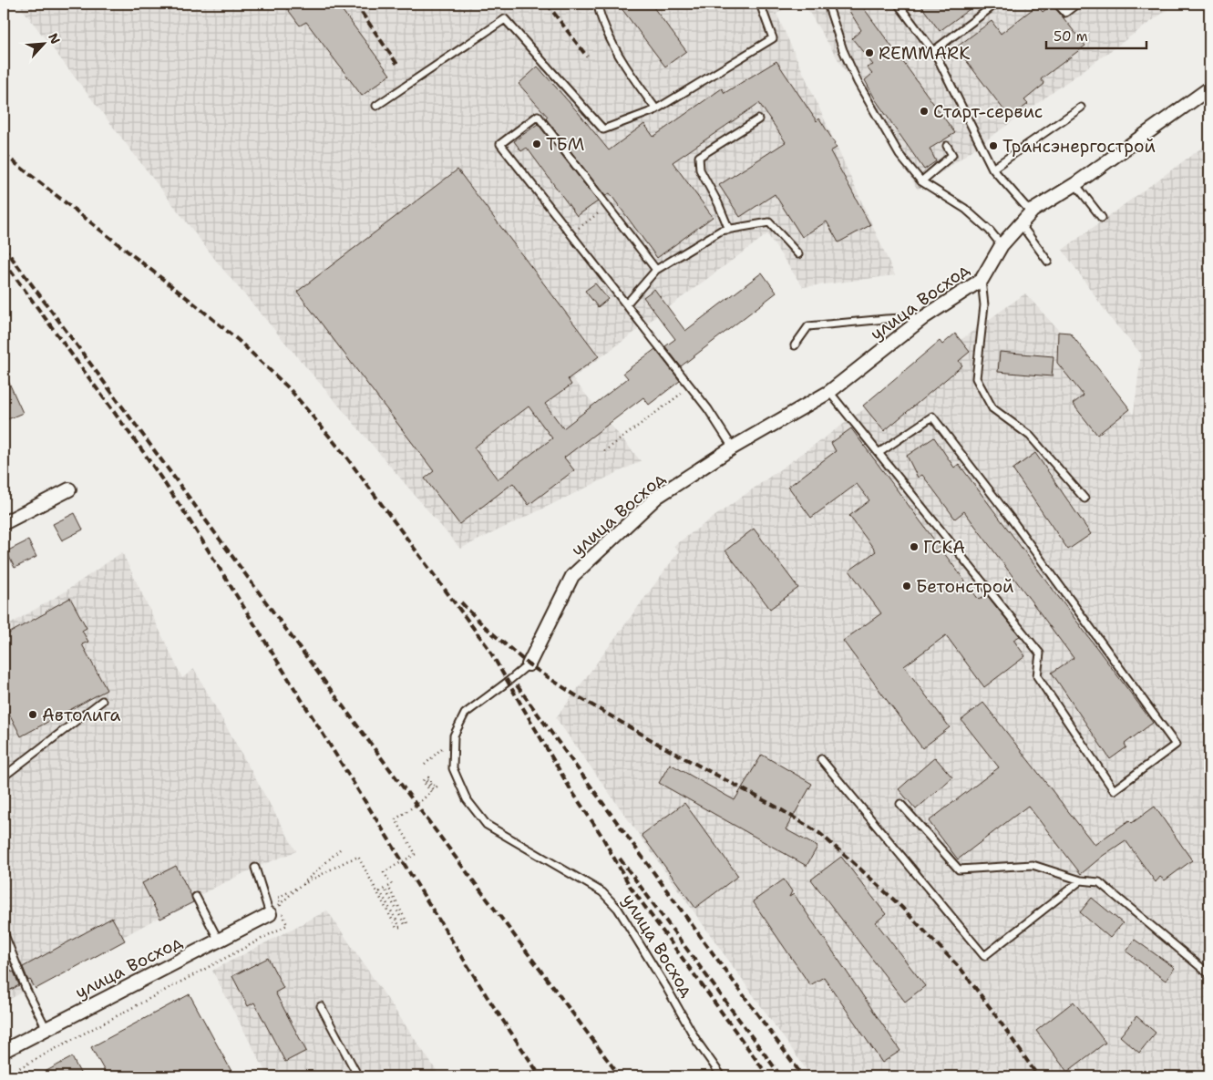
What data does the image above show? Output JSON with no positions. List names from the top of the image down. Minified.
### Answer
{"streets":{"street":["улица Восход"]},"places":["REMMARK","Старт-сервис","ТБМ","Трансэнергострой","ГСКА","Бетонстрой","Автолига"],"scale_bar":"50 m","north":"top right"}
